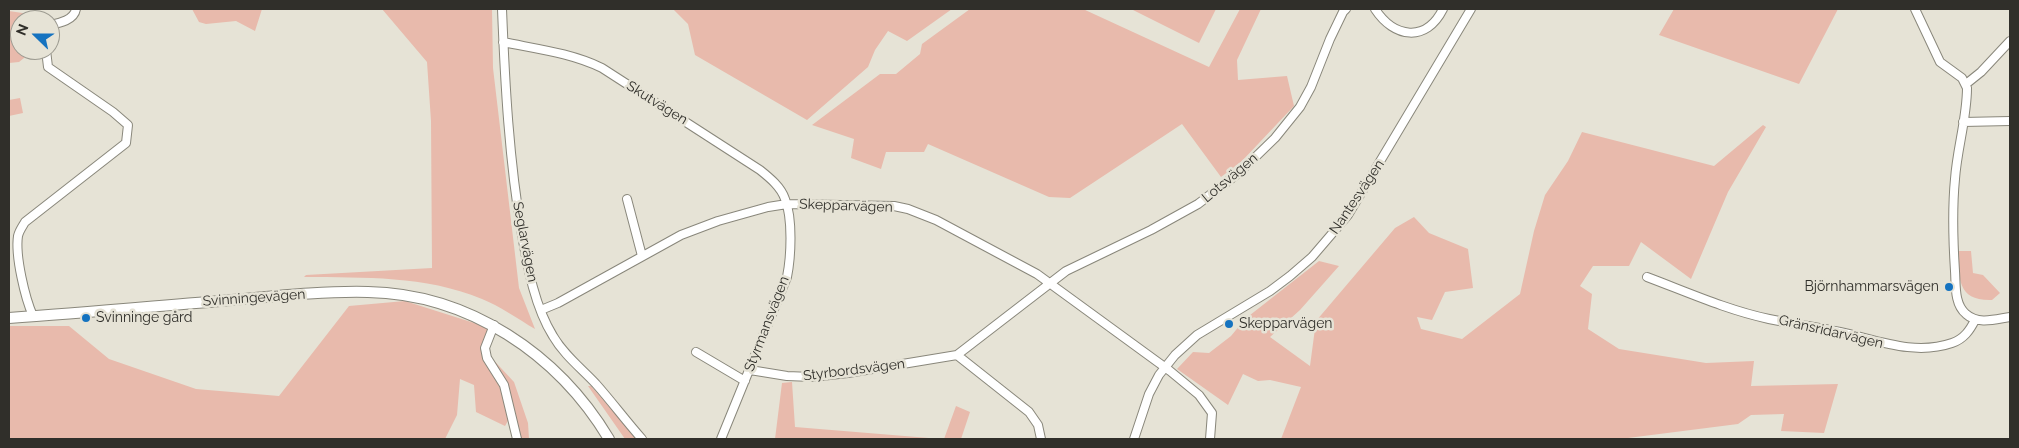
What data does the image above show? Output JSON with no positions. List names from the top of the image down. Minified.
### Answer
{"streets":{"main road":["Svinningevägen"],"street":["Skutvägen","Lotsvägen","Nantesvägen","Skepparvägen","Seglarvägen","Styrmansvägen","Gränsridarvägen","Styrbordsvägen"]},"crossings":[["Skutvägen","Skepparvägen"],["Skutvägen","Seglarvägen"],["Skutvägen","Styrmansvägen"],["Lotsvägen","Skepparvägen"],["Lotsvägen","Styrbordsvägen"],["Nantesvägen","Skepparvägen"],["Skepparvägen","Seglarvägen"],["Skepparvägen","Styrmansvägen"],["Styrmansvägen","Styrbordsvägen"]],"places":["Björnhammarsvägen","Svinninge gård","Skepparvägen"],"north":"left"}
